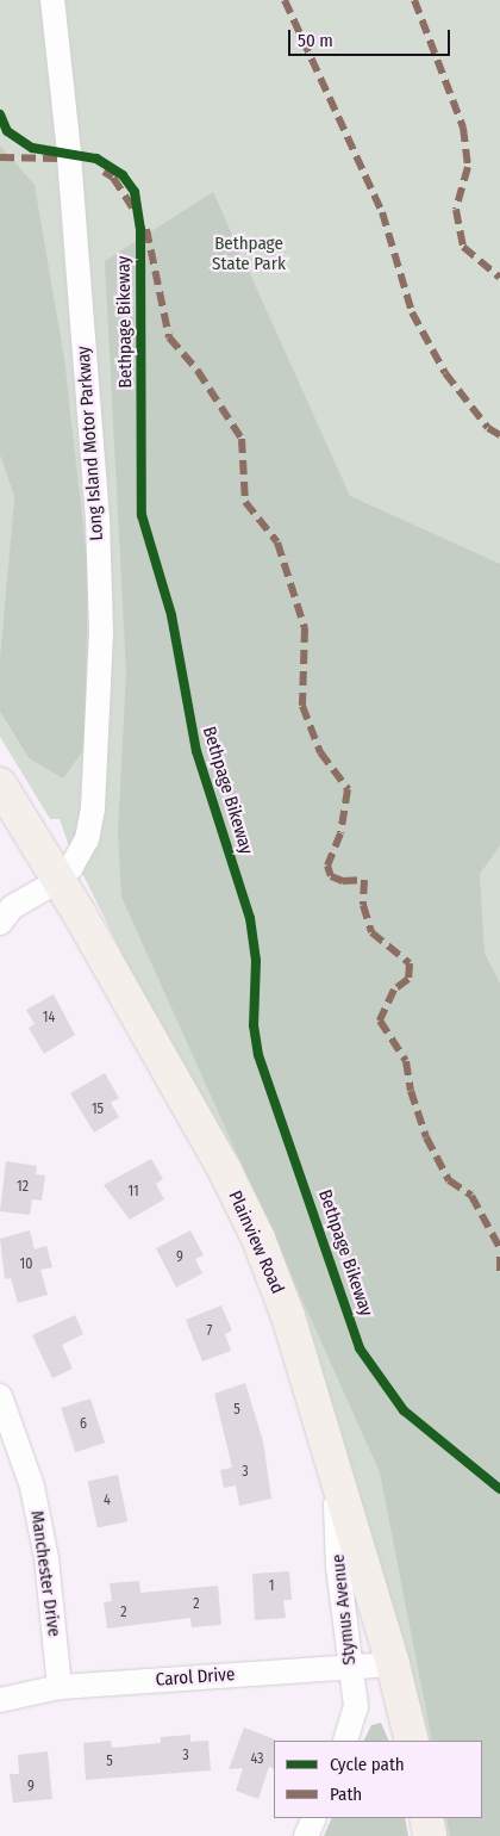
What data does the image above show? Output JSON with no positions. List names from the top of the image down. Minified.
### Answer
{"streets":{"main road":["Plainview Road"],"street":["Long Island Motor Parkway","Manchester Drive","Stymus Avenue","Carol Drive"],"cycle path":["Bethpage Bikeway"]},"crossings":[["Long Island Motor Parkway","Plainview Road"],["Plainview Road","Stymus Avenue"],["Plainview Road","Carol Drive"],["Manchester Drive","Carol Drive"],["Stymus Avenue","Carol Drive"]],"parks":["Bethpage State Park"],"house_numbers":["14","15","12","11","9","10","7","5","6","3","4","1","2","2","3","43","5","9"],"legend":["Cycle path","Path"],"scale_bar":"50 m"}
